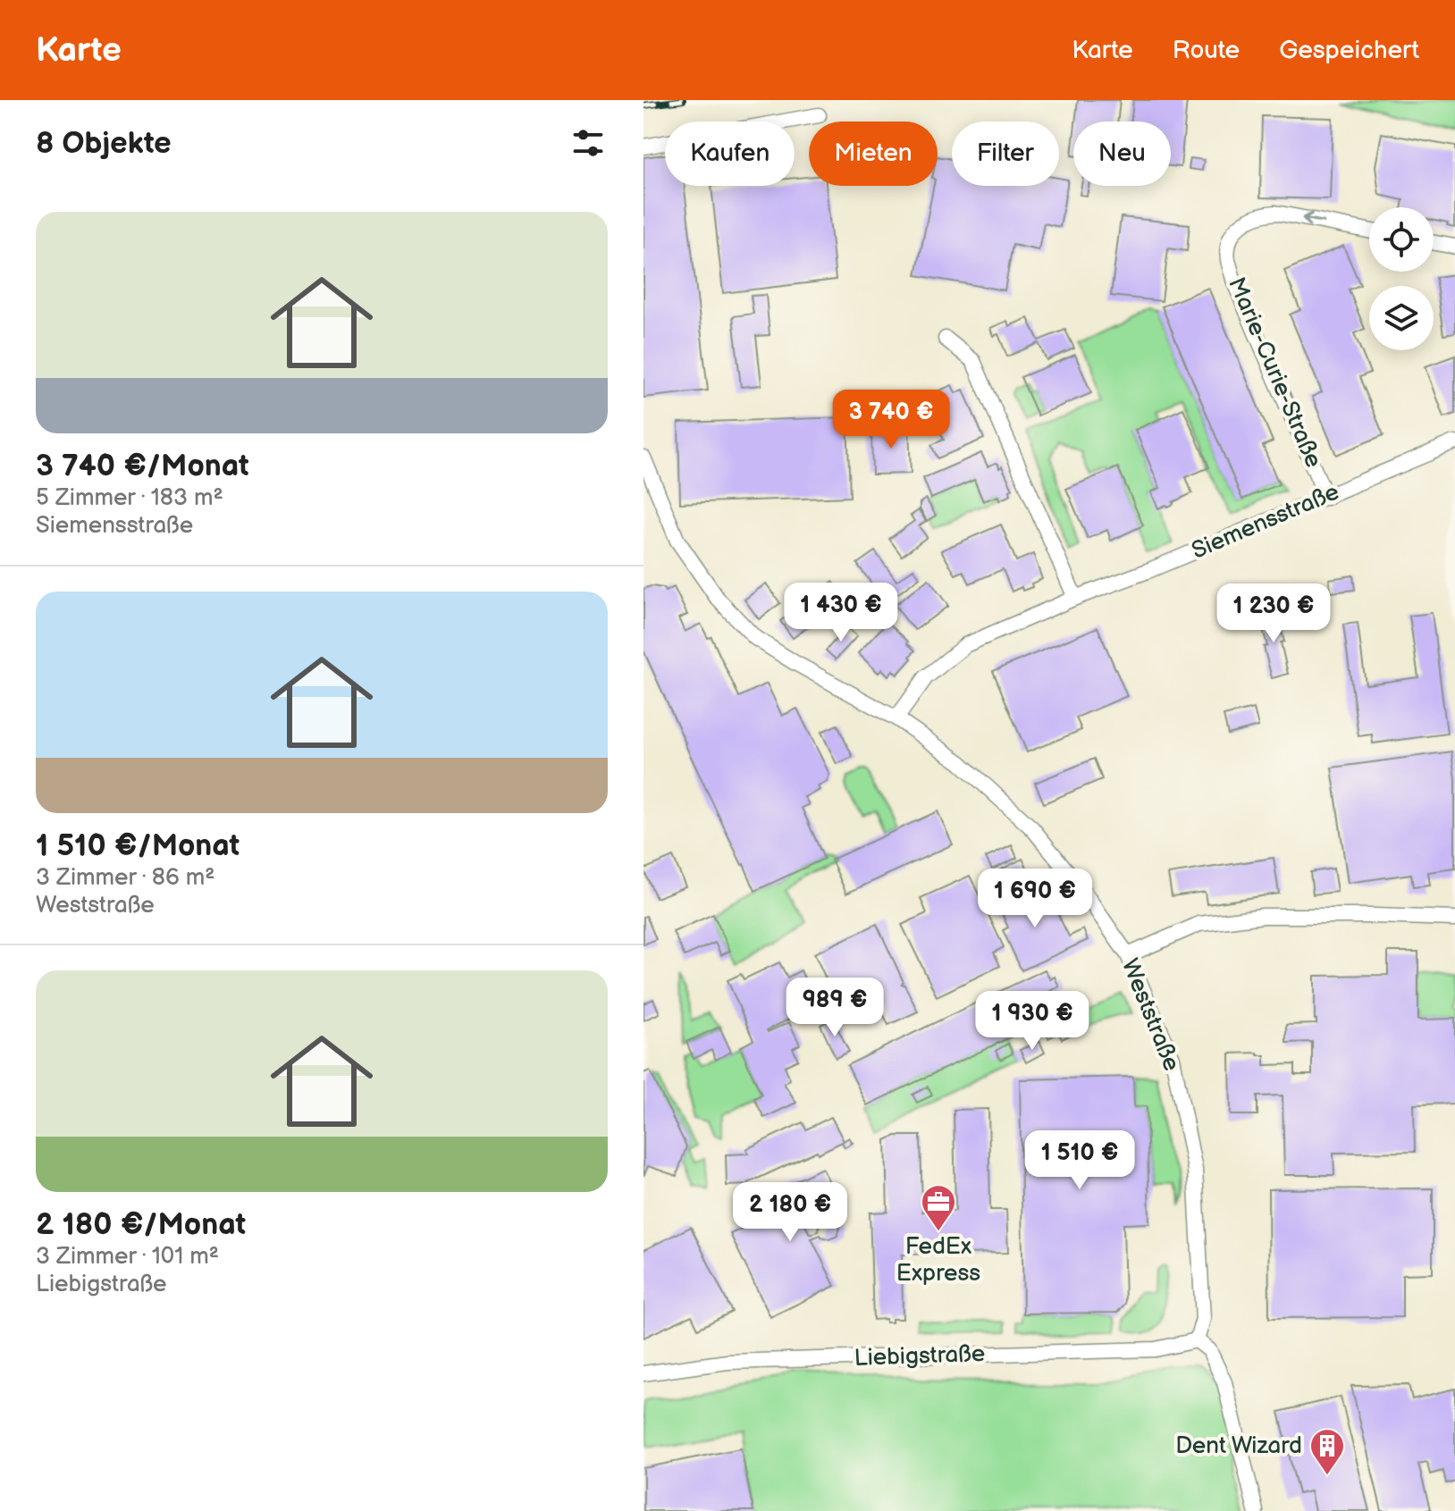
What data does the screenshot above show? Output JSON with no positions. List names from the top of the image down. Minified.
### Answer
{"streets":{"street":["Marie-Curie-Straße","Siemensstraße","Weststraße","Liebigstraße"]},"crossings":[["Marie-Curie-Straße","Siemensstraße"],["Siemensstraße","Weststraße"],["Weststraße","Liebigstraße"]],"places":{"office":["FedEx Express"],"building":["Dent Wizard"]},"page":{"header":"Karte","nav":["Karte","Route","Gespeichert"],"heading":"8 Objekte","chip":["Kaufen","Mieten","Filter","Neu"],"list":[{"name":"3 740 €/Monat","note":"5 Zimmer · 183 m² · Siemensstraße"},{"name":"1 510 €/Monat","note":"3 Zimmer · 86 m² · Weststraße"},{"name":"2 180 €/Monat","note":"3 Zimmer · 101 m² · Liebigstraße"}],"price":["3 740 €","1 430 €","1 230 €","1 690 €","989 €","1 930 €","1 510 €","2 180 €"]}}
